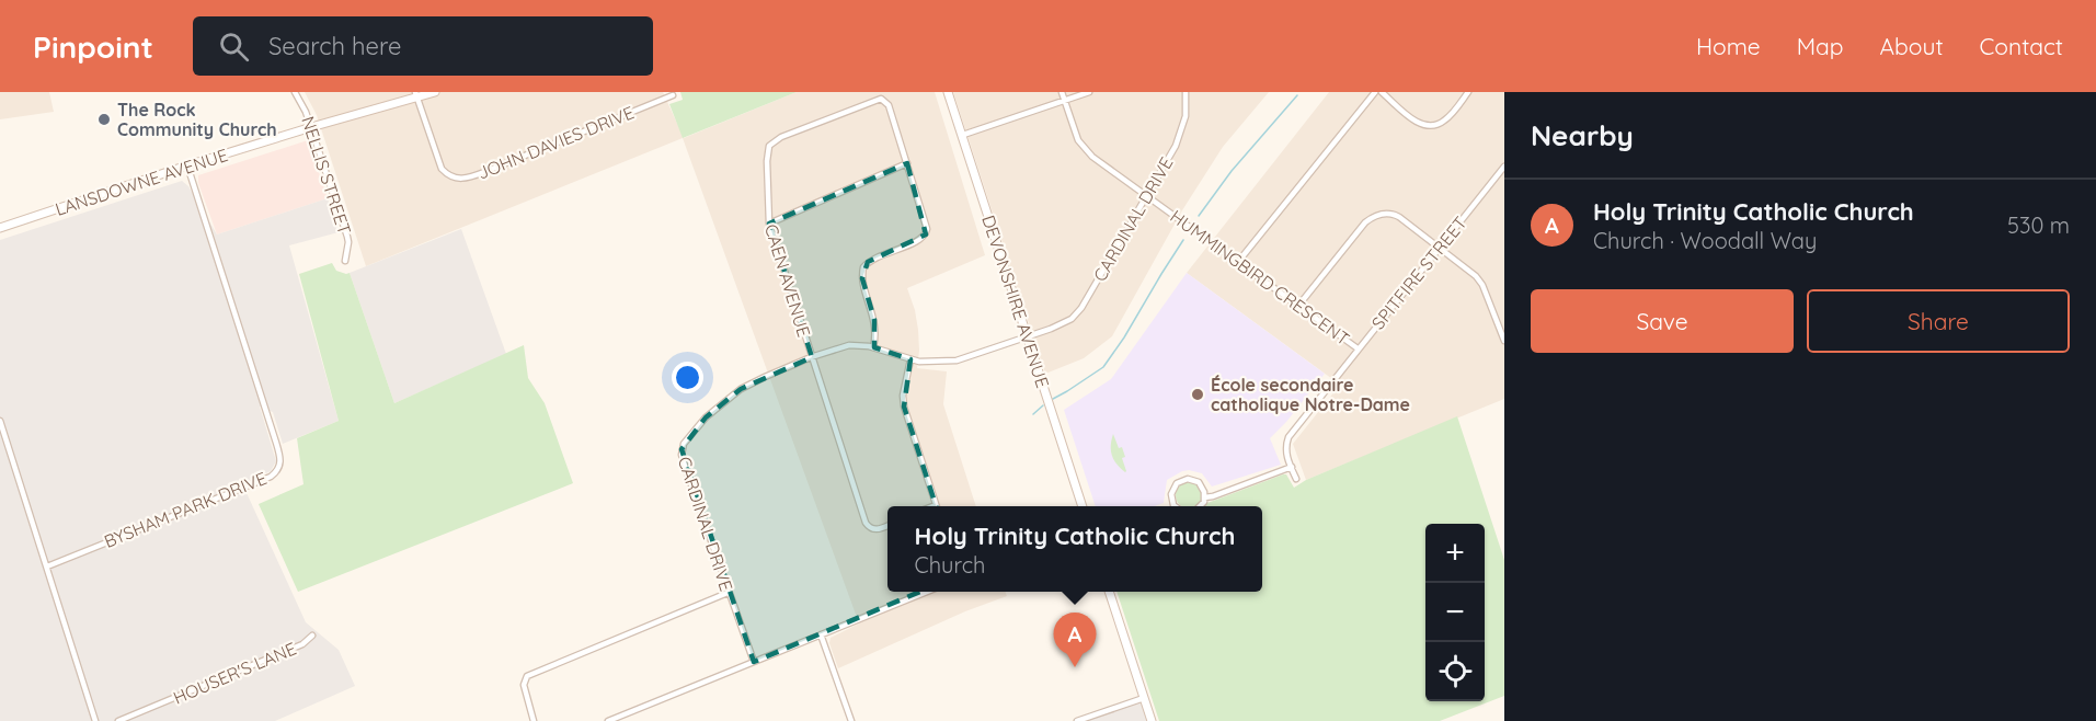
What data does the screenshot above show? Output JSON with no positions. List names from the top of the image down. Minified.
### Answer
{"streets":{"main road":["LANSDOWNE AVENUE","DEVONSHIRE AVENUE"],"street":["JOHN DAVIES DRIVE","NELLIS STREET","CARDINAL DRIVE","SPITFIRE STREET","HUMMINGBIRD CRESCENT","CAEN AVENUE","BYSHAM PARK DRIVE","HOUSER'S LANE"]},"crossings":[["JOHN DAVIES DRIVE","LANSDOWNE AVENUE"],["NELLIS STREET","LANSDOWNE AVENUE"],["LANSDOWNE AVENUE","BYSHAM PARK DRIVE"],["CARDINAL DRIVE","HUMMINGBIRD CRESCENT"],["CARDINAL DRIVE","CAEN AVENUE"],["CARDINAL DRIVE","DEVONSHIRE AVENUE"],["SPITFIRE STREET","HUMMINGBIRD CRESCENT"]],"places":["The Rock Community Church","École secondaire catholique Notre-Dame"],"page":{"header":"Pinpoint","search":"Search here","nav":["Home","Map","About","Contact"],"heading":"Nearby","list":[{"mark":"A","name":"Holy Trinity Catholic Church","note":"Church · Woodall Way","value":"530 m"}],"buttons":["Save","Share"],"popup":["Holy Trinity Catholic Church","Church"],"map_buttons":["+","−"],"pins":"A"}}
